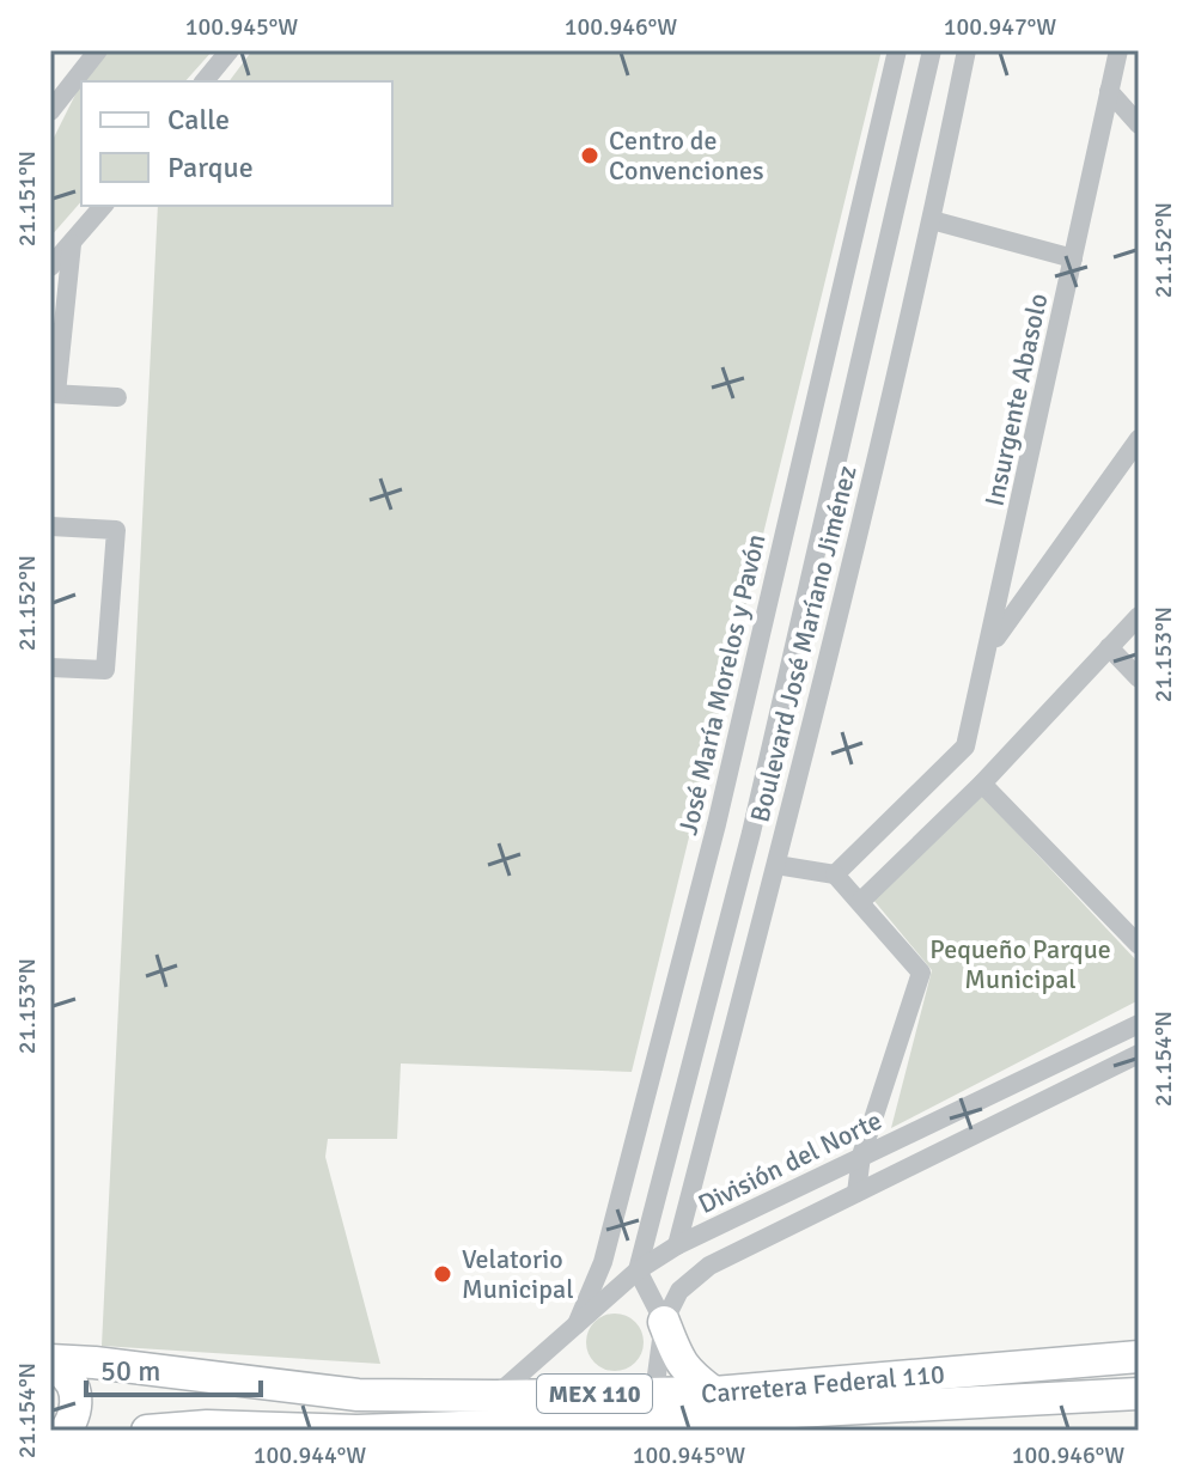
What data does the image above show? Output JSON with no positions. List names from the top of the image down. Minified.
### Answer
{"streets":{"main road":["Carretera Federal 110","MEX 110"],"street":["Insurgente Abasolo","Boulevard José Maríano Jiménez","José María Morelos y Pavón","División del Norte"]},"crossings":[["Boulevard José Maríano Jiménez","División del Norte"],["José María Morelos y Pavón","División del Norte"],["División del Norte","Carretera Federal 110"],["Carretera Federal 110","MEX 110"]],"parks":["Pequeño Parque Municipal"],"places":["Centro de Convenciones","Velatorio Municipal"],"legend":["Calle","Parque"],"scale_bar":"50 m","coordinates":["100.945°W","100.946°W","100.947°W","21.151°N","21.152°N","21.153°N","21.154°N","100.944°W"]}
